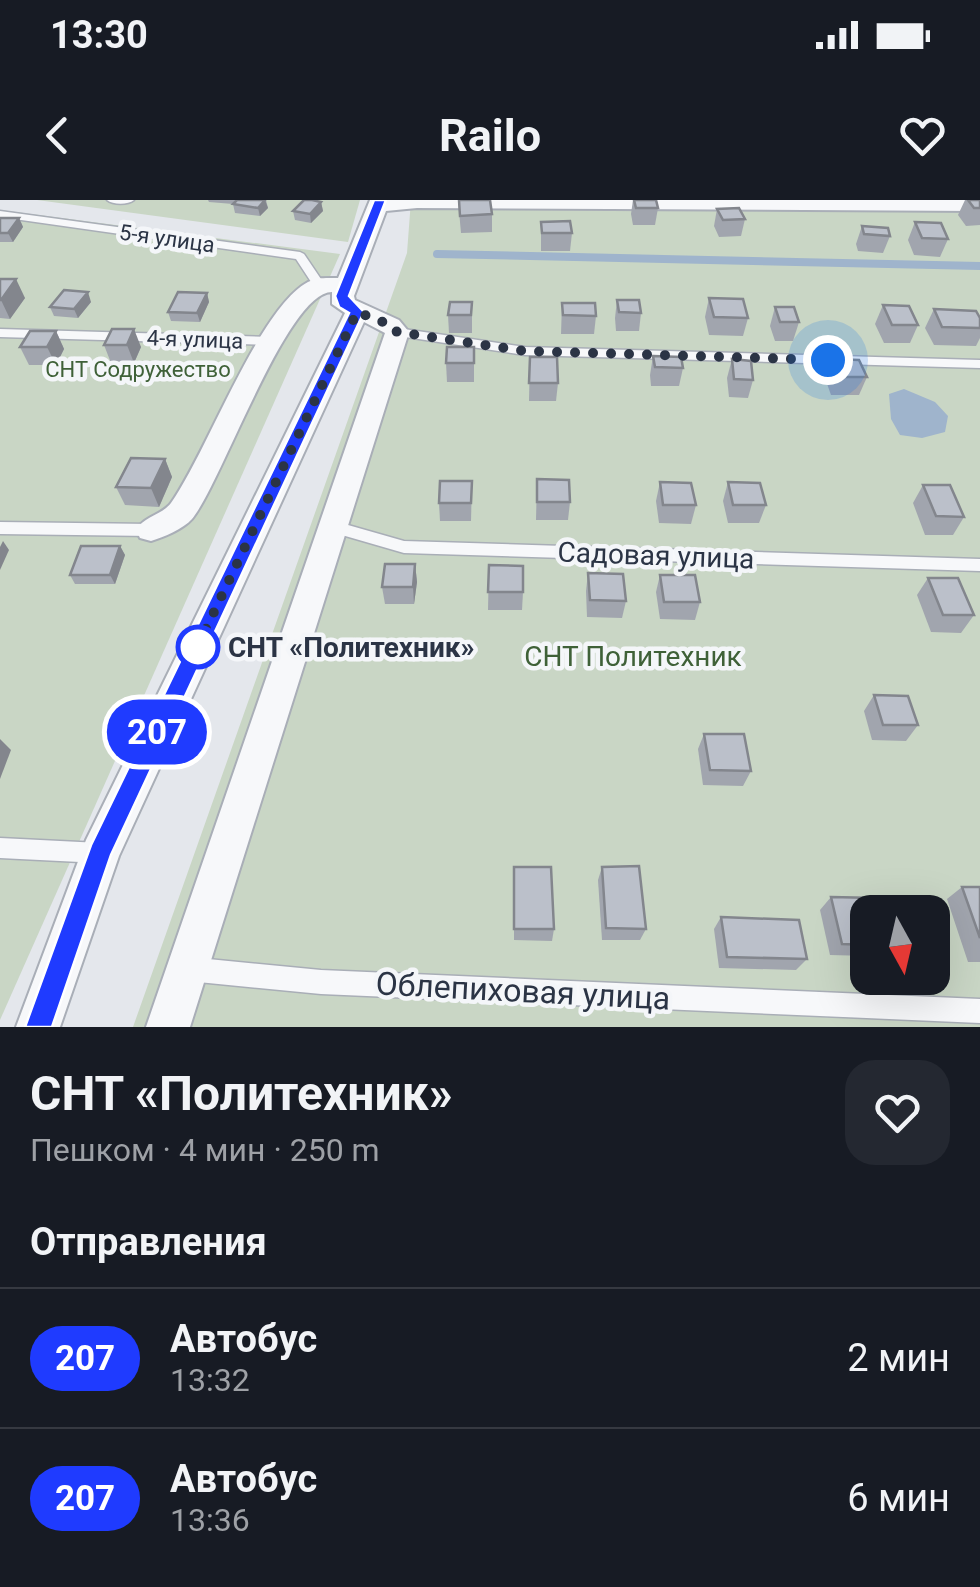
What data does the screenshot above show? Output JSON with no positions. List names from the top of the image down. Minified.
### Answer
{"streets":{"lane":["5-я улица","4-я улица","Садовая улица","Облепиховая улица"]},"parks":["СНТ Содружество","СНТ Политехник"],"places":["СНТ «Политехник»"],"lines":["bus line 207"],"north":"bottom","page":{"status":"13:30","header":"Railo","on_map":"207","heading":[["СНТ «Политехник»","Пешком · 4 мин · 250 m"],"Отправления"],"list":[{"mark":"207","name":"Автобус","note":"13:32","value":"2 мин"},{"mark":"207","name":"Автобус","note":"13:36","value":"6 мин"}]}}
